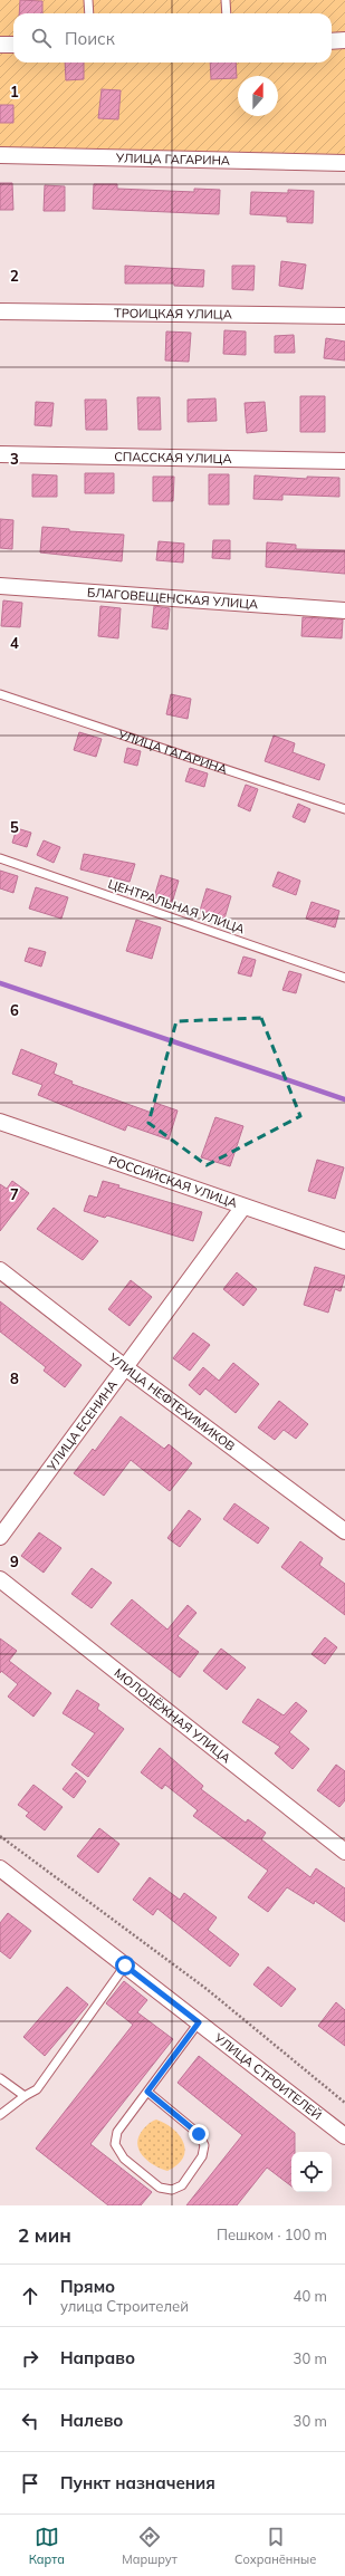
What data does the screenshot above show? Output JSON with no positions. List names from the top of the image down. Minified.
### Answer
{"streets":{"street":["УЛИЦА ГАГАРИНА","ТРОИЦКАЯ УЛИЦА","СПАССКАЯ УЛИЦА","БЛАГОВЕЩЕНСКАЯ УЛИЦА","РОССИЙСКАЯ УЛИЦА","УЛИЦА НЕФТЕХИМИКОВ","УЛИЦА ЕСЕНИНА","МОЛОДЁЖНАЯ УЛИЦА","УЛИЦА СТРОИТЕЛЕЙ"],"lane":["ЦЕНТРАЛЬНАЯ УЛИЦА"]},"crossings":[["РОССИЙСКАЯ УЛИЦА","УЛИЦА ЕСЕНИНА"],["УЛИЦА НЕФТЕХИМИКОВ","УЛИЦА ЕСЕНИНА"]],"north":"top","page":{"search":"Поиск","heading":["2 мин","Пешком · 100 m"],"list":[["Прямо","улица Строителей","40 m"],["Направо","30 m"],["Налево","30 m"],"Пункт назначения"],"nav":["Карта","Маршрут","Сохранённые"]},"grid":{"rows":["1","2","3","4","5","6","7","8","9"]}}
